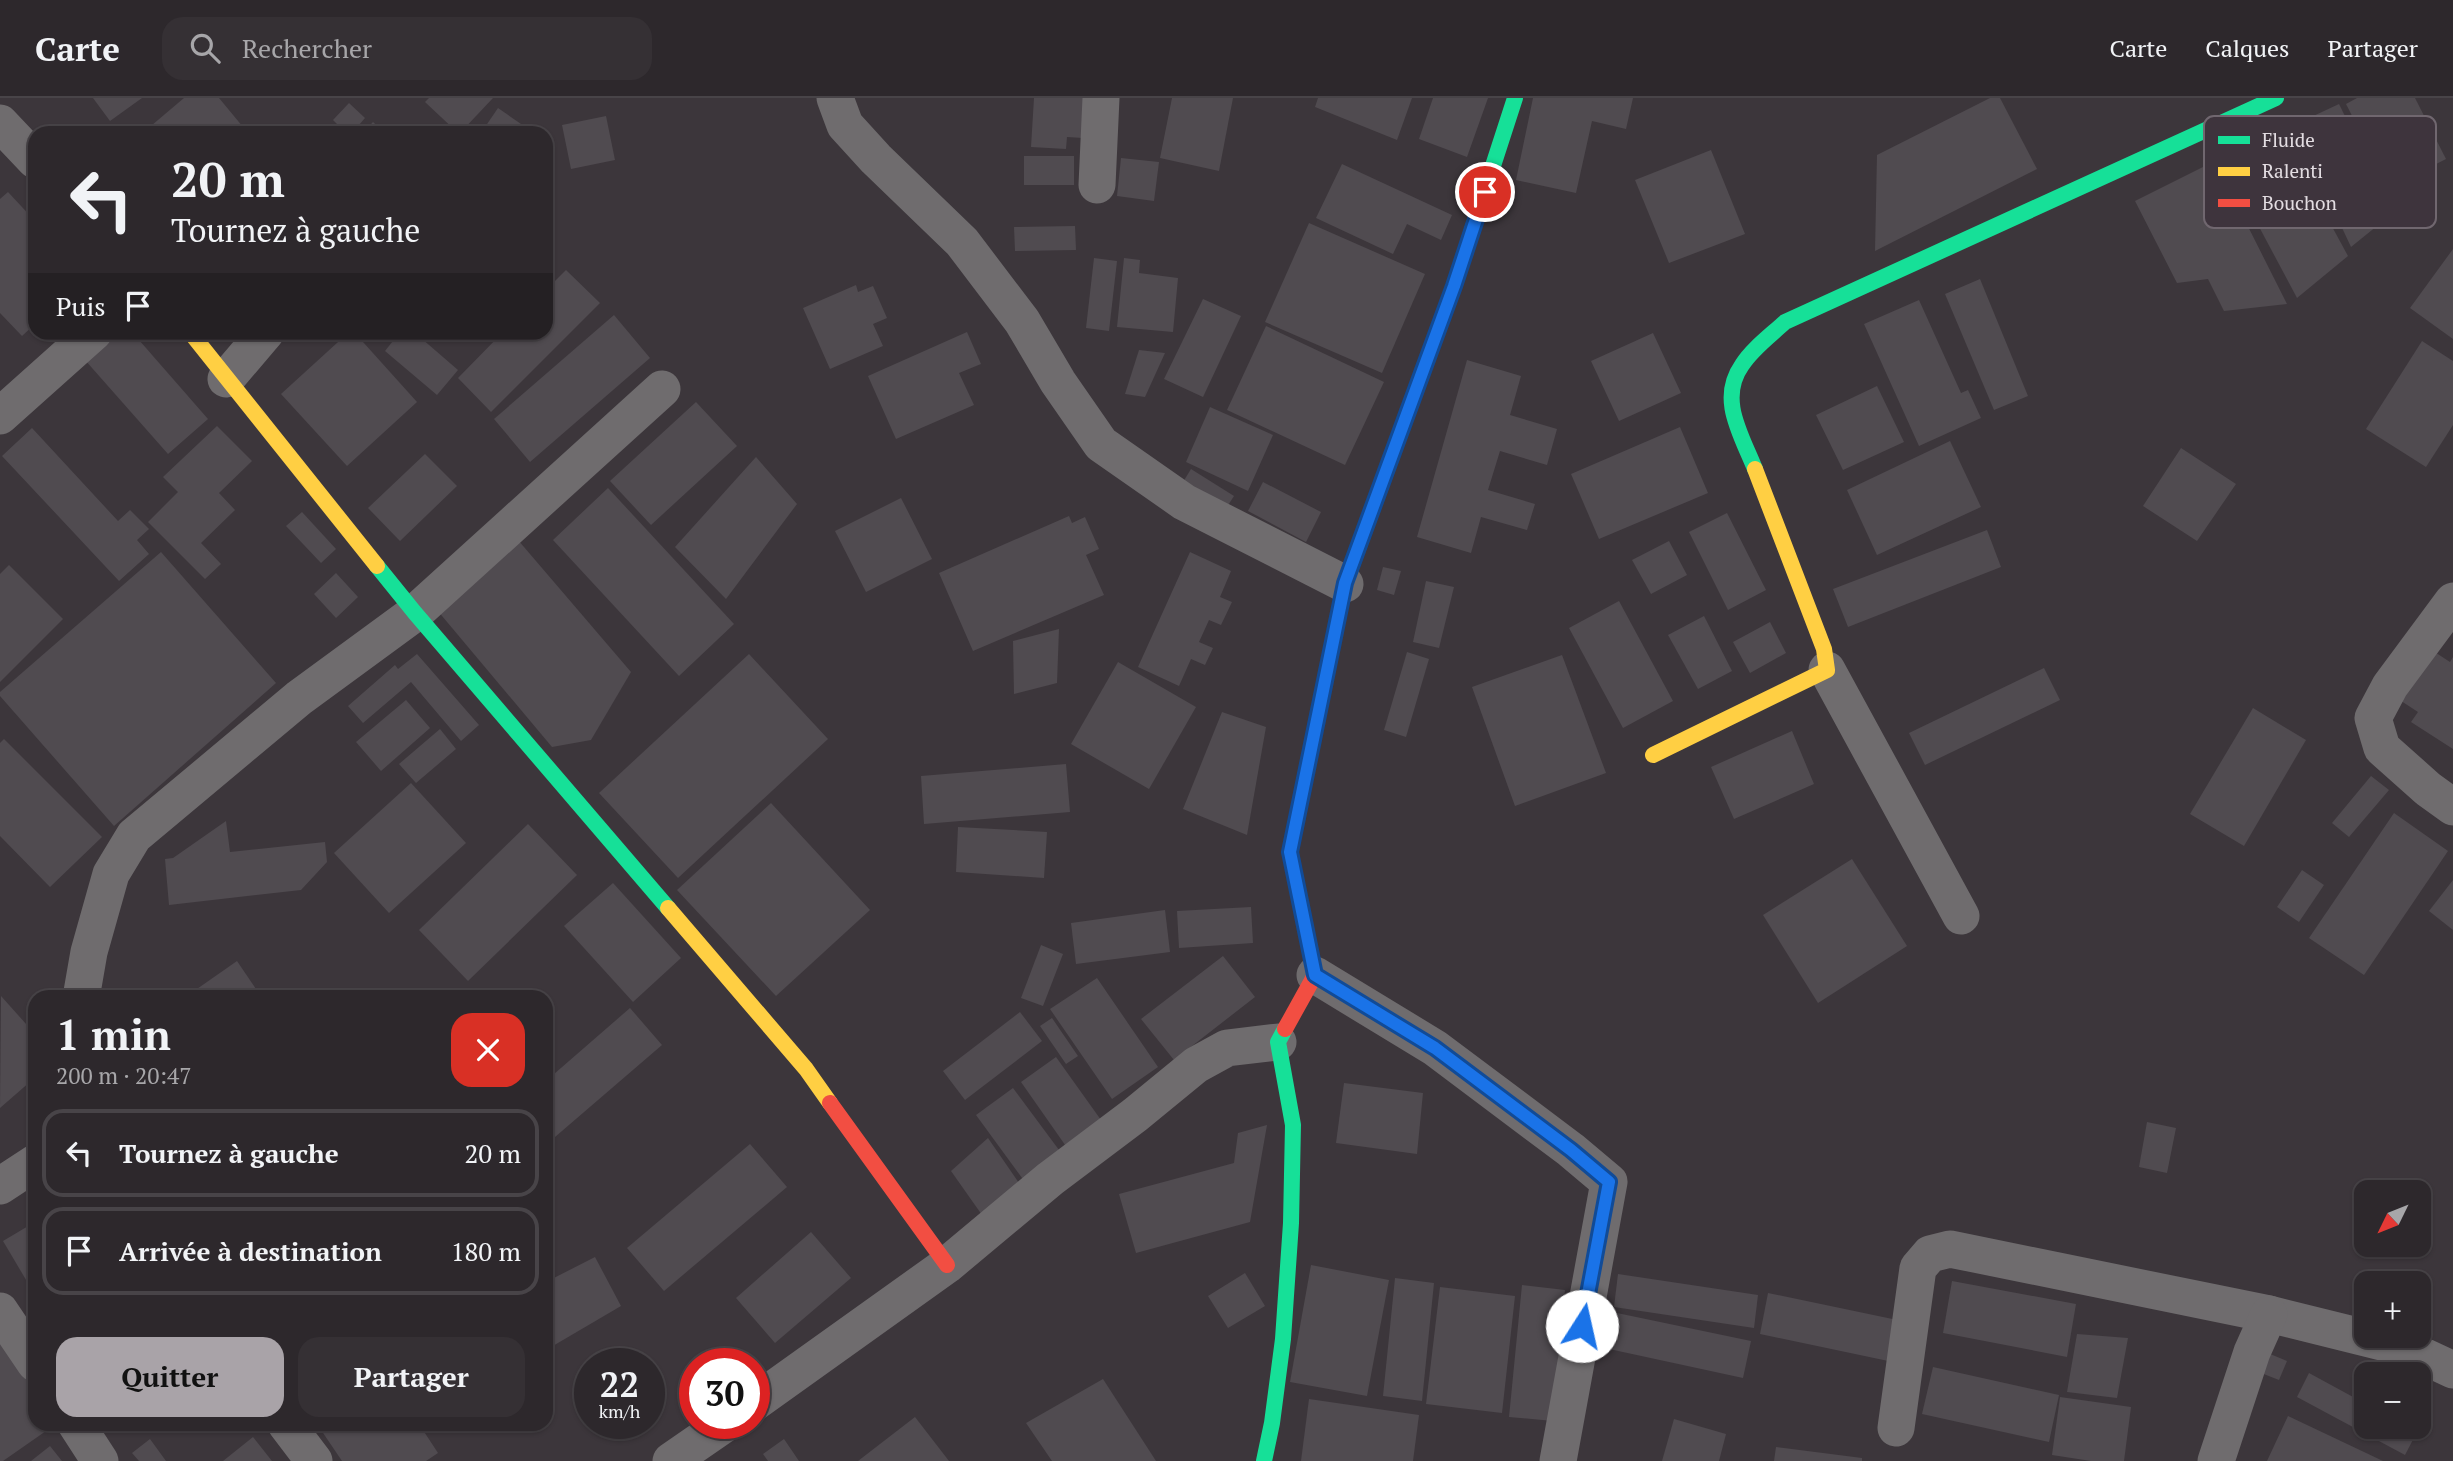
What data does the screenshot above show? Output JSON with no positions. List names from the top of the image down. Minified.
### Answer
{"legend":["Fluide","Ralenti","Bouchon"],"north":"bottom left","page":{"header":"Carte","search":"Rechercher","nav":["Carte","Calques","Partager"],"turn":["20 m","Tournez à gauche"],"then":"Puis","heading":["1 min","200 m · 20:47"],"list":[{"name":"Tournez à gauche","value":"20 m"},{"name":"Arrivée à destination","value":"180 m"}],"map_buttons":["+","−"],"buttons":["Quitter","Partager"],"speed":"22 km/h","limit":"30"}}
